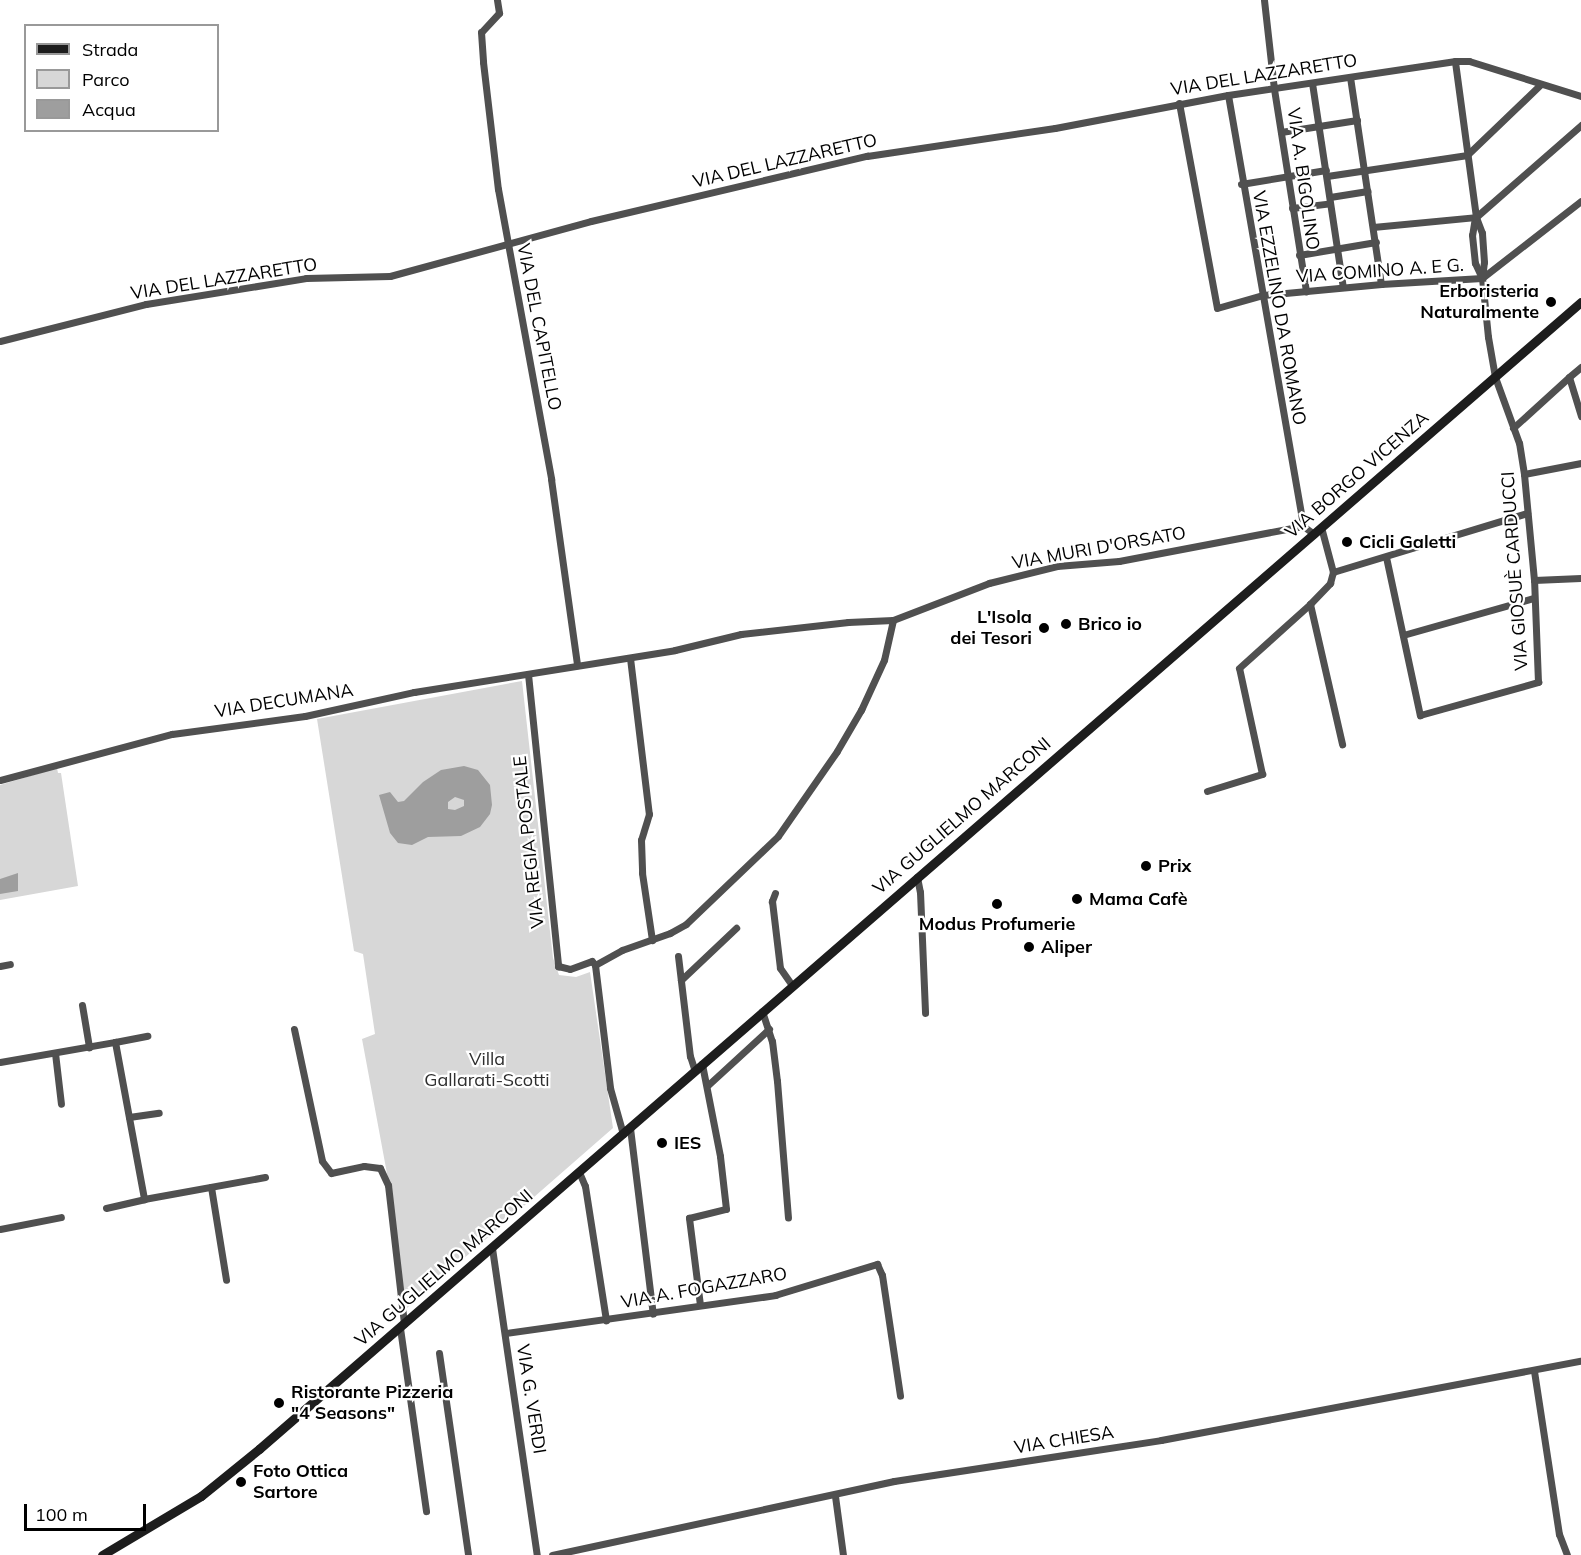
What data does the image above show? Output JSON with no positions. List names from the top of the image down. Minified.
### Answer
{"streets":{"street":["VIA DEL LAZZARETTO","VIA A. BIGOLINO","VIA COMINO A. E G.","VIA EZZELINO DA ROMANO","VIA DEL CAPITELLO","VIA BORGO VICENZA","VIA MURI D'ORSATO","VIA GIOSUÈ CARDUCCI","VIA DECUMANA","VIA GUGLIELMO MARCONI","VIA REGIA POSTALE","VIA A. FOGAZZARO","VIA G. VERDI","VIA CHIESA"]},"crossings":[["VIA DEL LAZZARETTO","VIA A. BIGOLINO"],["VIA DEL LAZZARETTO","VIA COMINO A. E G."],["VIA DEL LAZZARETTO","VIA EZZELINO DA ROMANO"],["VIA DEL LAZZARETTO","VIA DEL CAPITELLO"],["VIA DEL LAZZARETTO","VIA GIOSUÈ CARDUCCI"],["VIA A. BIGOLINO","VIA COMINO A. E G."],["VIA COMINO A. E G.","VIA EZZELINO DA ROMANO"],["VIA COMINO A. E G.","VIA GIOSUÈ CARDUCCI"],["VIA EZZELINO DA ROMANO","VIA MURI D'ORSATO"],["VIA DEL CAPITELLO","VIA DECUMANA"],["VIA BORGO VICENZA","VIA GIOSUÈ CARDUCCI"],["VIA BORGO VICENZA","VIA GUGLIELMO MARCONI"],["VIA MURI D'ORSATO","VIA DECUMANA"],["VIA MURI D'ORSATO","VIA REGIA POSTALE"],["VIA DECUMANA","VIA REGIA POSTALE"],["VIA GUGLIELMO MARCONI","VIA G. VERDI"],["VIA A. FOGAZZARO","VIA G. VERDI"]],"parks":["Villa Gallarati-Scotti"],"places":["Erboristeria Naturalmente","Cicli Galetti","Brico io","L'Isola dei Tesori","Prix","Mama Cafè","Modus Profumerie","Aliper","IES","Ristorante Pizzeria \"4 Seasons\"","Foto Ottica Sartore"],"legend":["Strada","Parco","Acqua"],"scale_bar":"100 m"}
